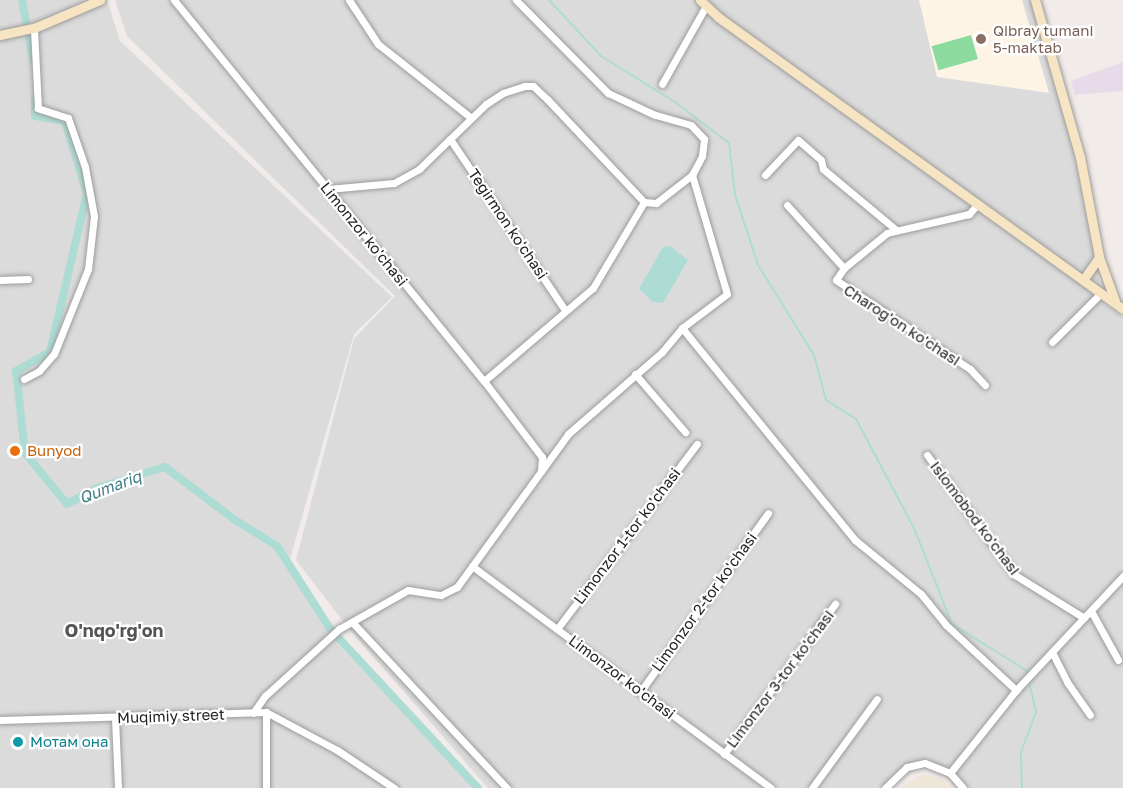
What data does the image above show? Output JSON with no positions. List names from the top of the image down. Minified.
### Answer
{"streets":{"street":["Tegirmon ko'chasi","Limonzor ko'chasi","Charog'on ko'chasi","Islomobod ko'chasi","Limonzor 1-tor ko'chasi","Limonzor 2-tor ko'chasi","Limonzor 3-tor ko'chasi","Muqimiy street"]},"crossings":[["Limonzor ko'chasi","Limonzor 1-tor ko'chasi"],["Limonzor ko'chasi","Limonzor 2-tor ko'chasi"],["Limonzor ko'chasi","Limonzor 3-tor ko'chasi"]],"districts":["O'nqo'rg'on"],"water":["Qumariq"],"places":["Qibray tumani 5-maktab","Bunyod","Мотам она"]}
